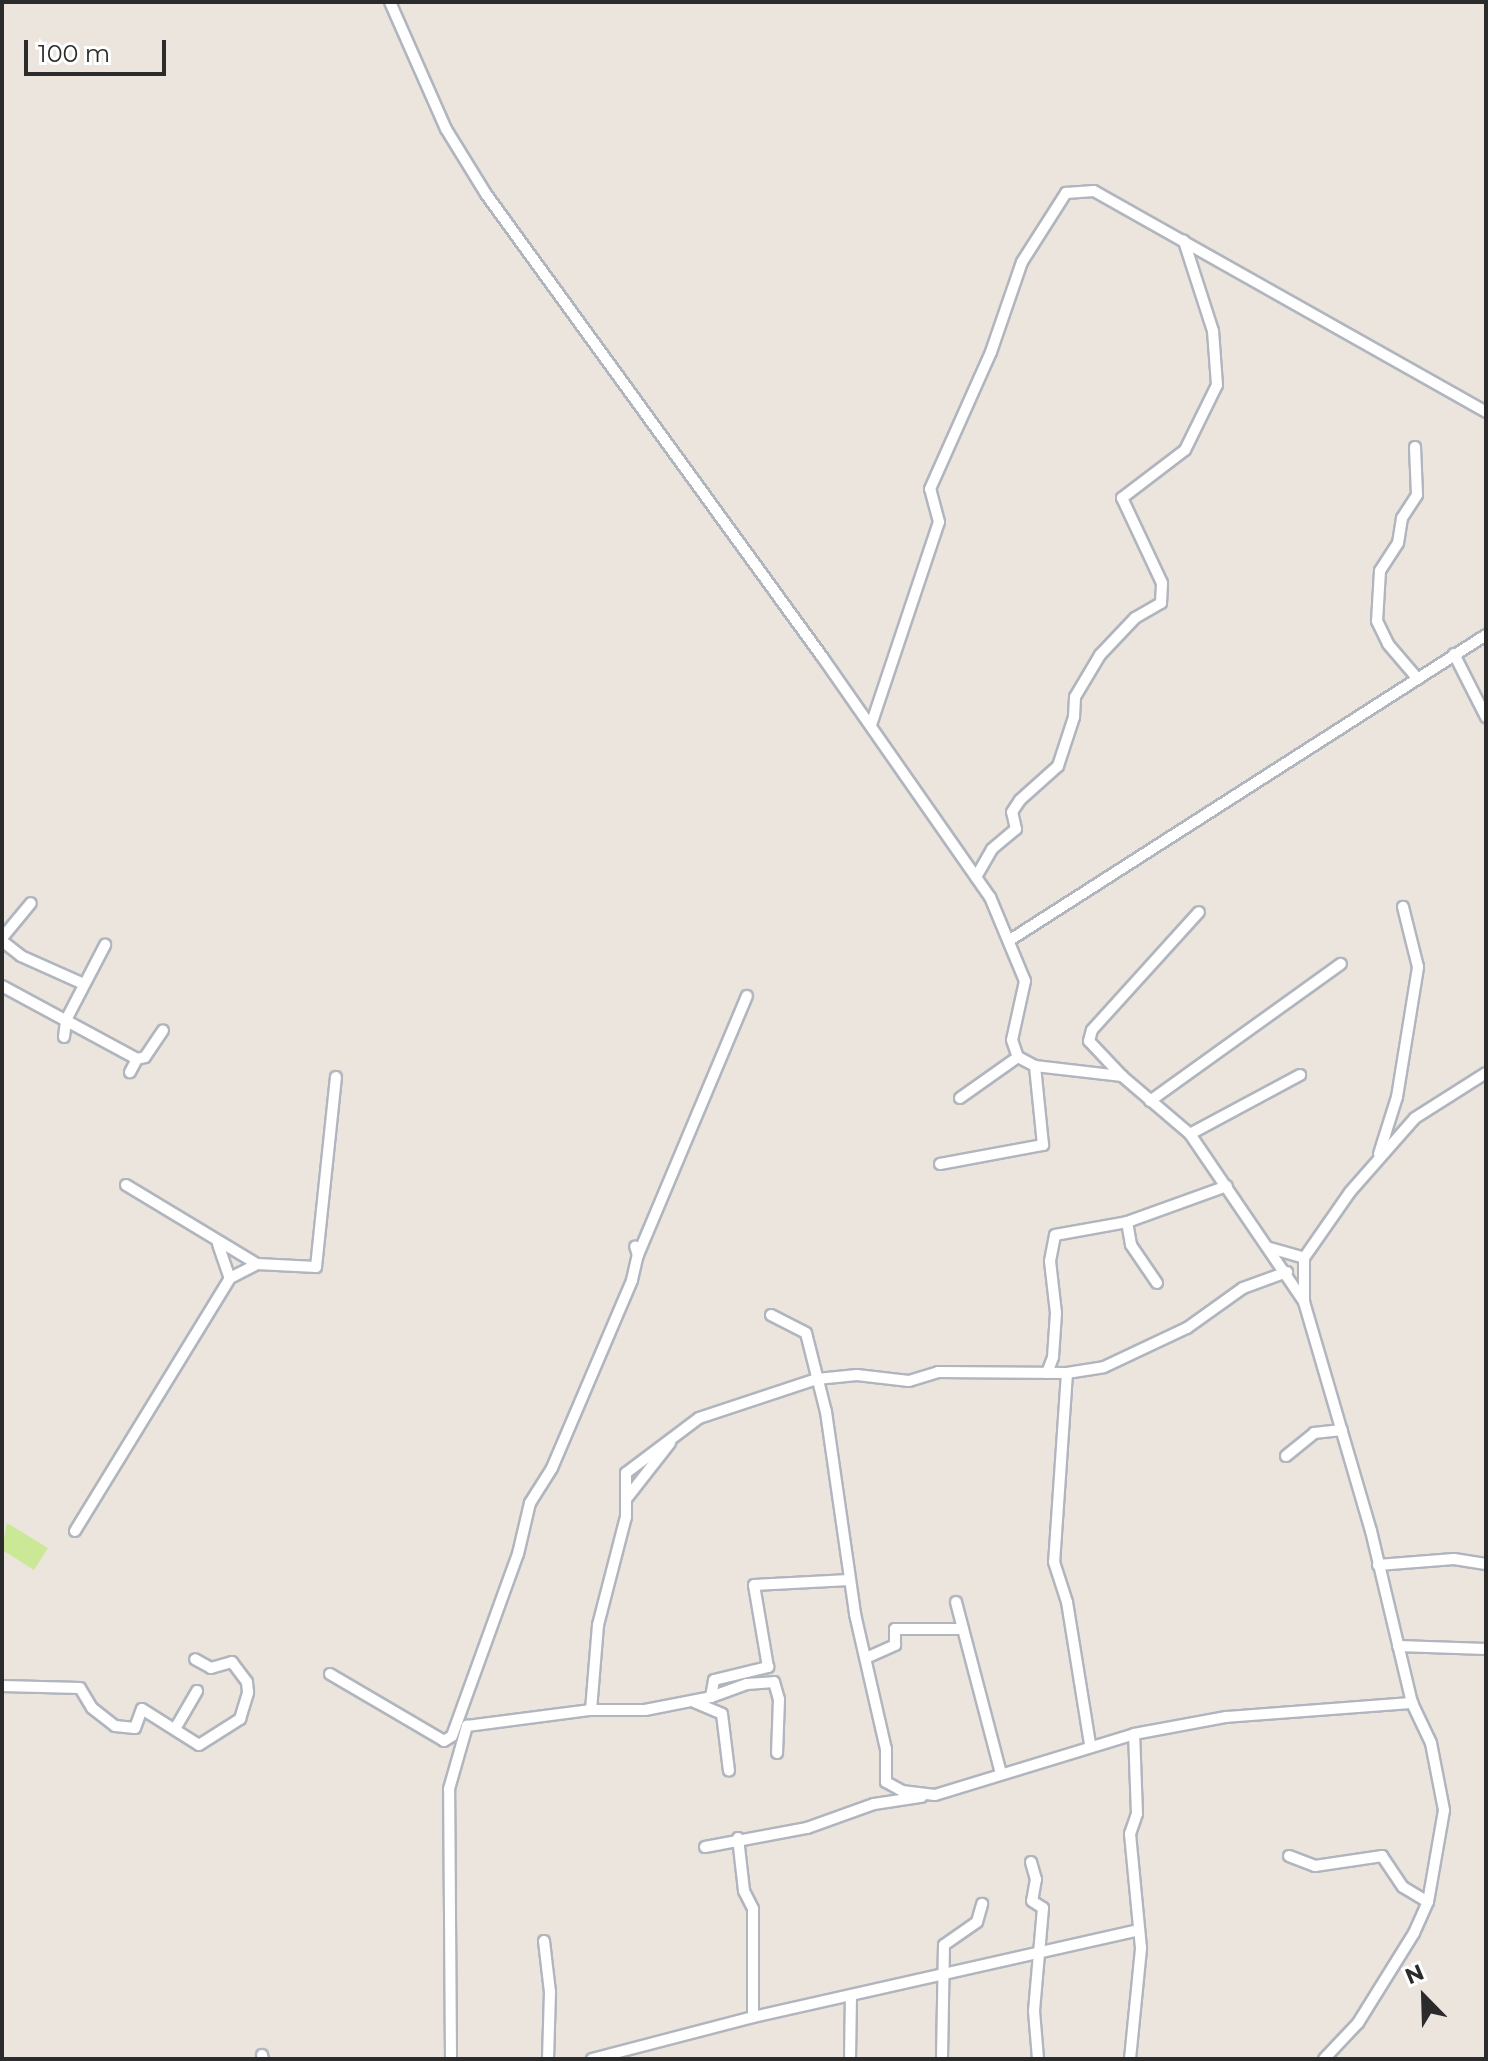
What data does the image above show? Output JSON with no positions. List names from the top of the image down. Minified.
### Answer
{"scale_bar":"100 m","north":"top left"}
